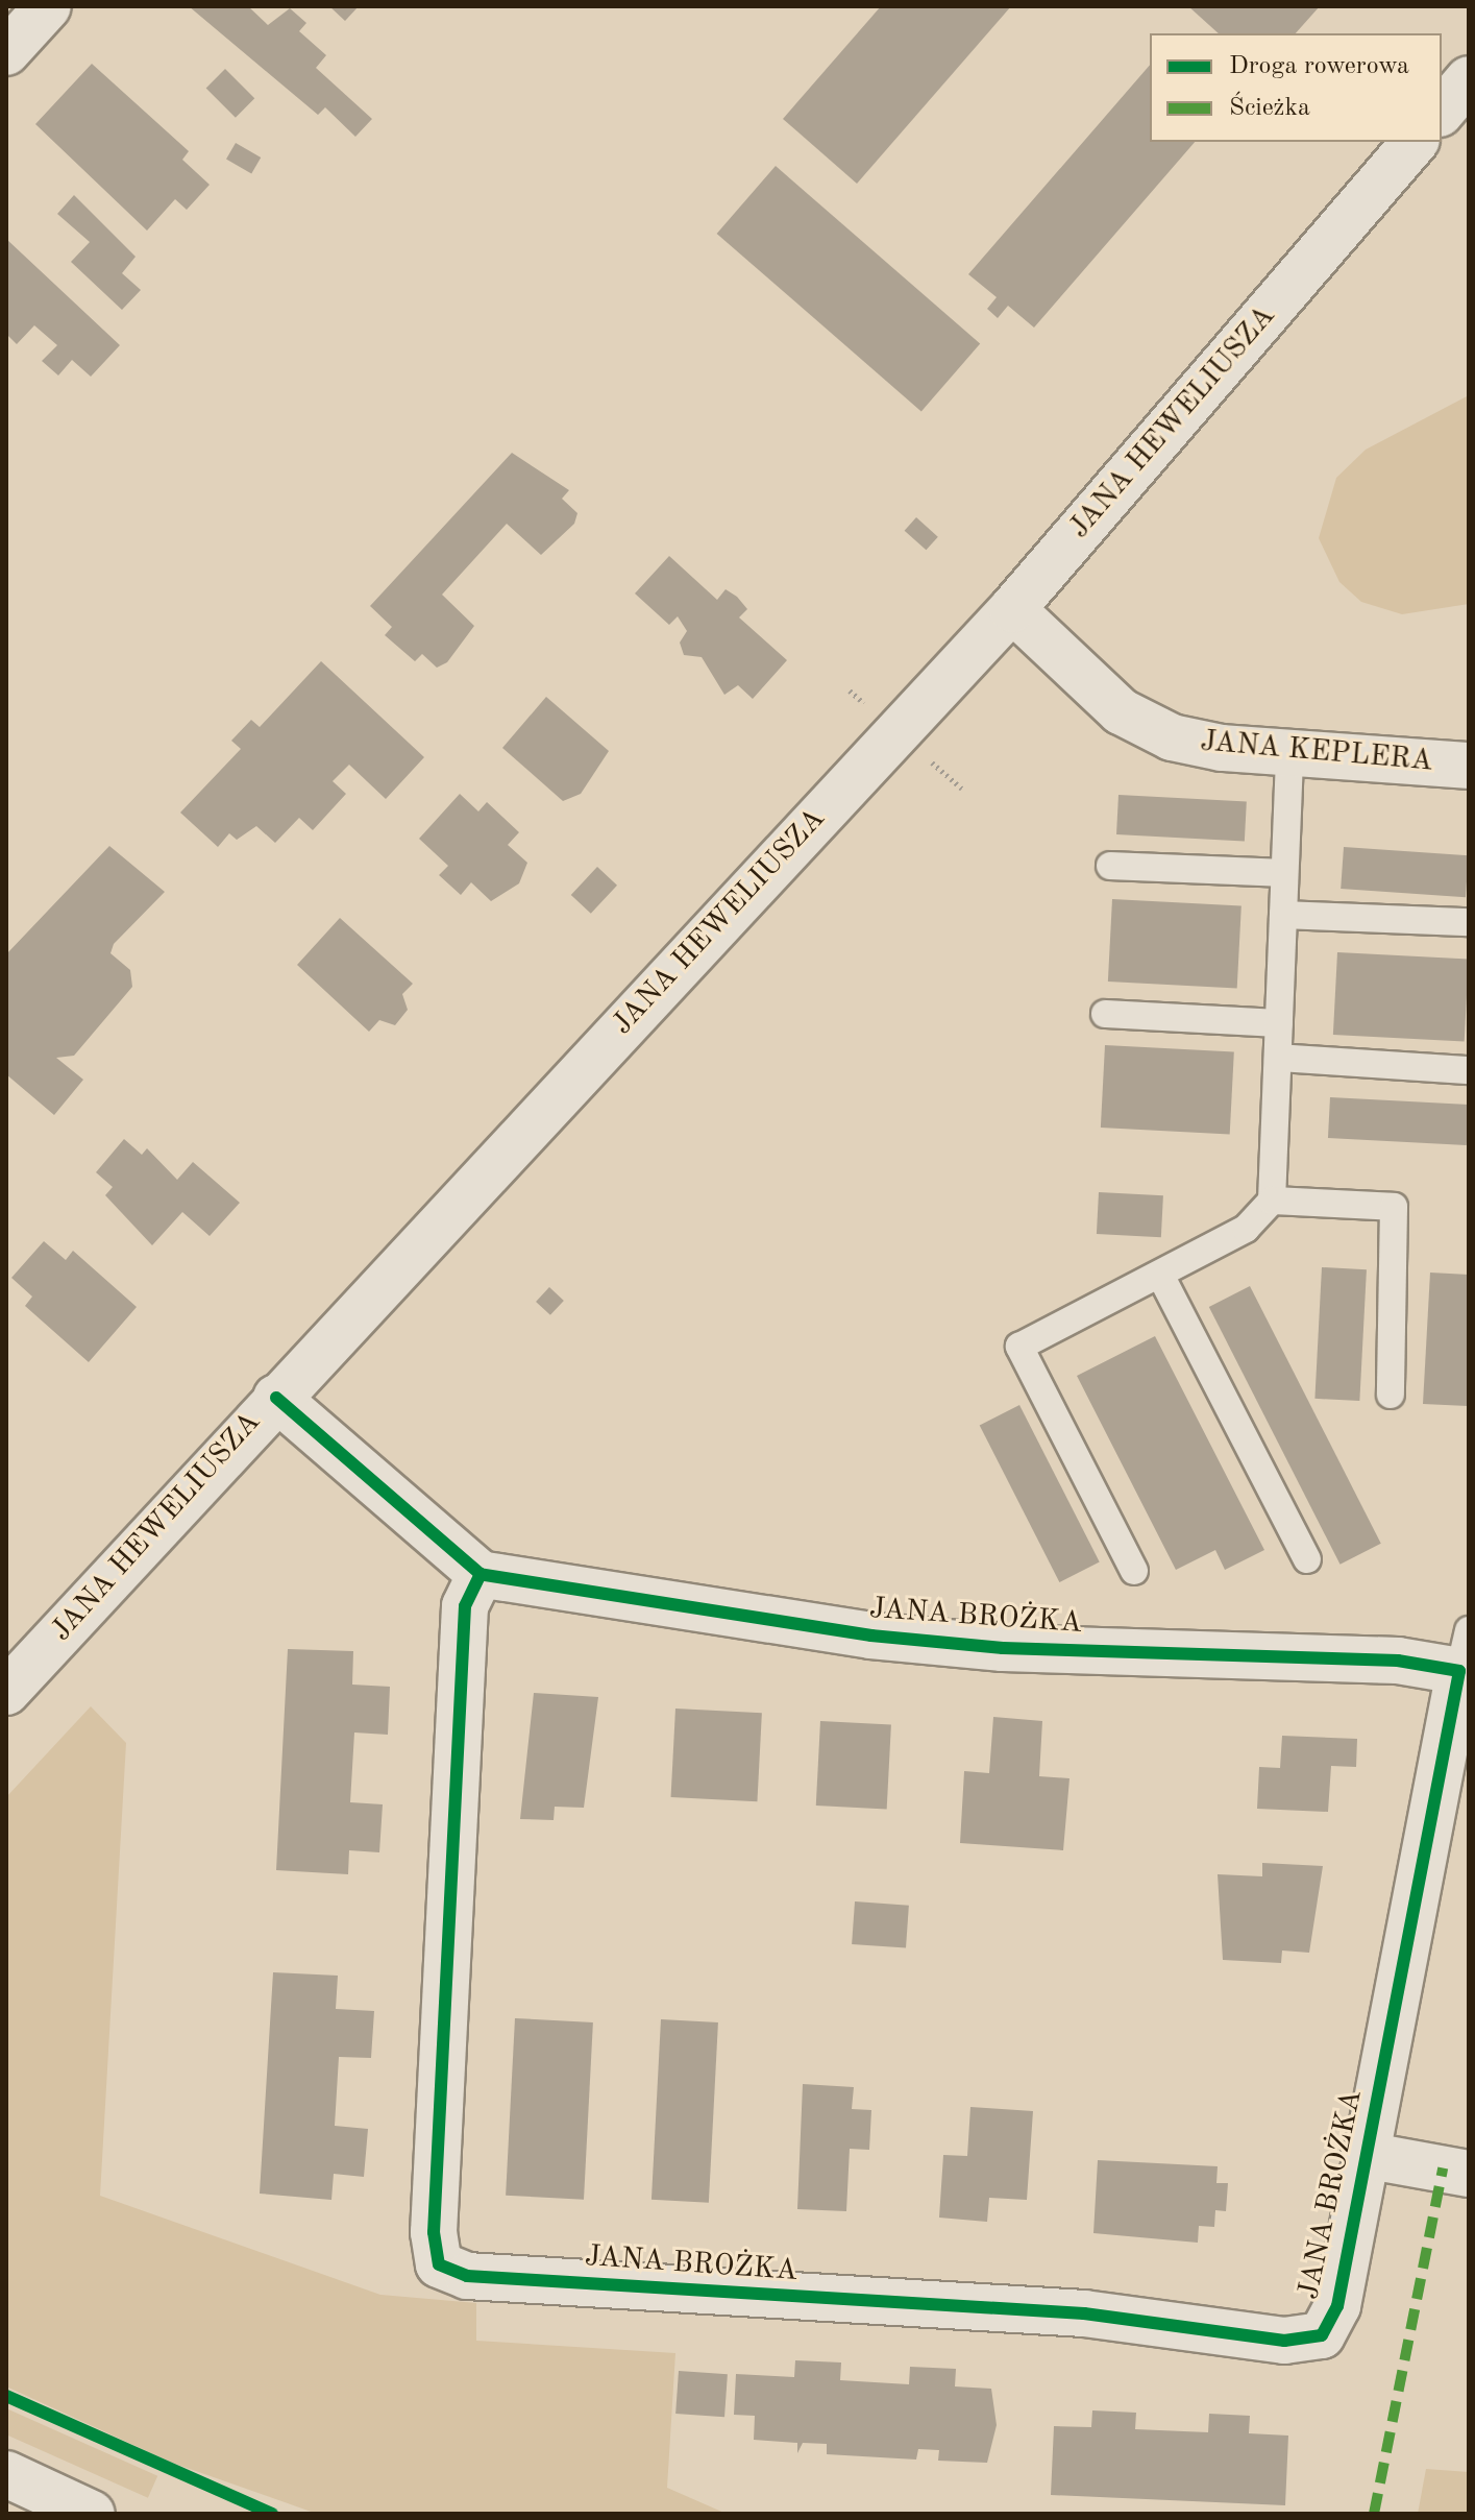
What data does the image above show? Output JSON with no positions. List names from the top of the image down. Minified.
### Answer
{"streets":{"street":["JANA HEWELIUSZA","JANA KEPLERA","JANA BROŻKA"]},"crossings":[["JANA HEWELIUSZA","JANA KEPLERA"]],"legend":["Droga rowerowa","Ścieżka"]}
